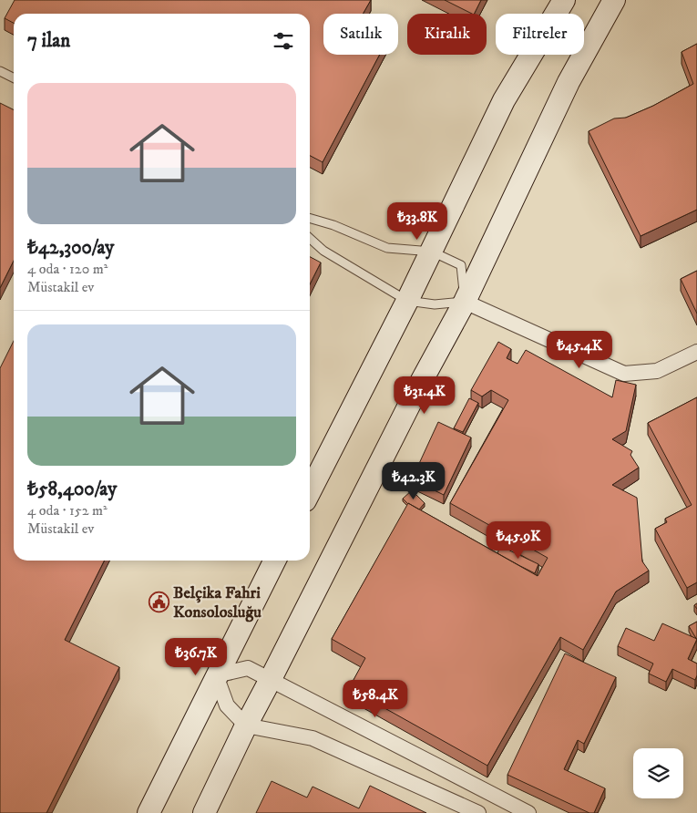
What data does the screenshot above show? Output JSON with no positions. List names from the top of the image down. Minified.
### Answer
{"places":{"public building":["Belçika Fahri Konsolosluğu"]},"page":{"chip":["Satılık","Kiralık","Filtreler"],"heading":"7 ilan","list":[{"name":"₺42,300/ay","note":"4 oda · 120 m² · Müstakil ev"},{"name":"₺58,400/ay","note":"4 oda · 152 m² · Müstakil ev"}],"price":["₺33.8K","₺45.4K","₺31.4K","₺42.3K","₺45.9K","₺36.7K","₺58.4K"]}}
